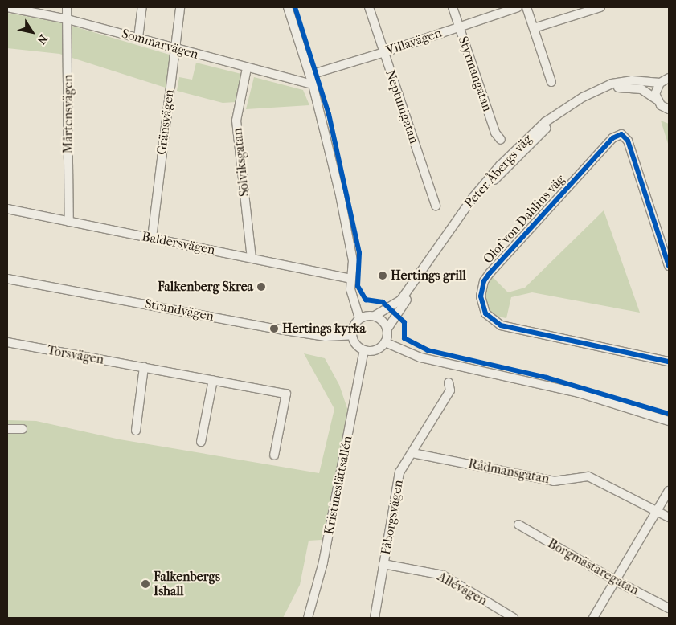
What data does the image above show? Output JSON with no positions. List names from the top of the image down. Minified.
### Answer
{"streets":{"street":["Villavägen","Sommarvägen","Styrmangatan","Neptunigatan","Mårtensvägen","Gränsvägen","Solviksgatan","Peter Åbergs väg","Olof von Dahlins väg","Baldersvägen","Strandvägen","Torsvägen","Rådmansgatan","Kristineslättsallén","Fåborgsvägen","Borgmästaregatan","Allévägen"]},"crossings":[["Villavägen","Styrmangatan"],["Villavägen","Neptunigatan"],["Sommarvägen","Mårtensvägen"],["Sommarvägen","Gränsvägen"],["Sommarvägen","Solviksgatan"],["Mårtensvägen","Baldersvägen"],["Gränsvägen","Baldersvägen"],["Solviksgatan","Baldersvägen"],["Peter Åbergs väg","Strandvägen"],["Peter Åbergs väg","Kristineslättsallén"],["Strandvägen","Kristineslättsallén"],["Rådmansgatan","Fåborgsvägen"],["Fåborgsvägen","Allévägen"]],"places":["Hertings grill","Falkenberg Skrea","Hertings kyrka","Falkenbergs Ishall"],"north":"bottom right"}
